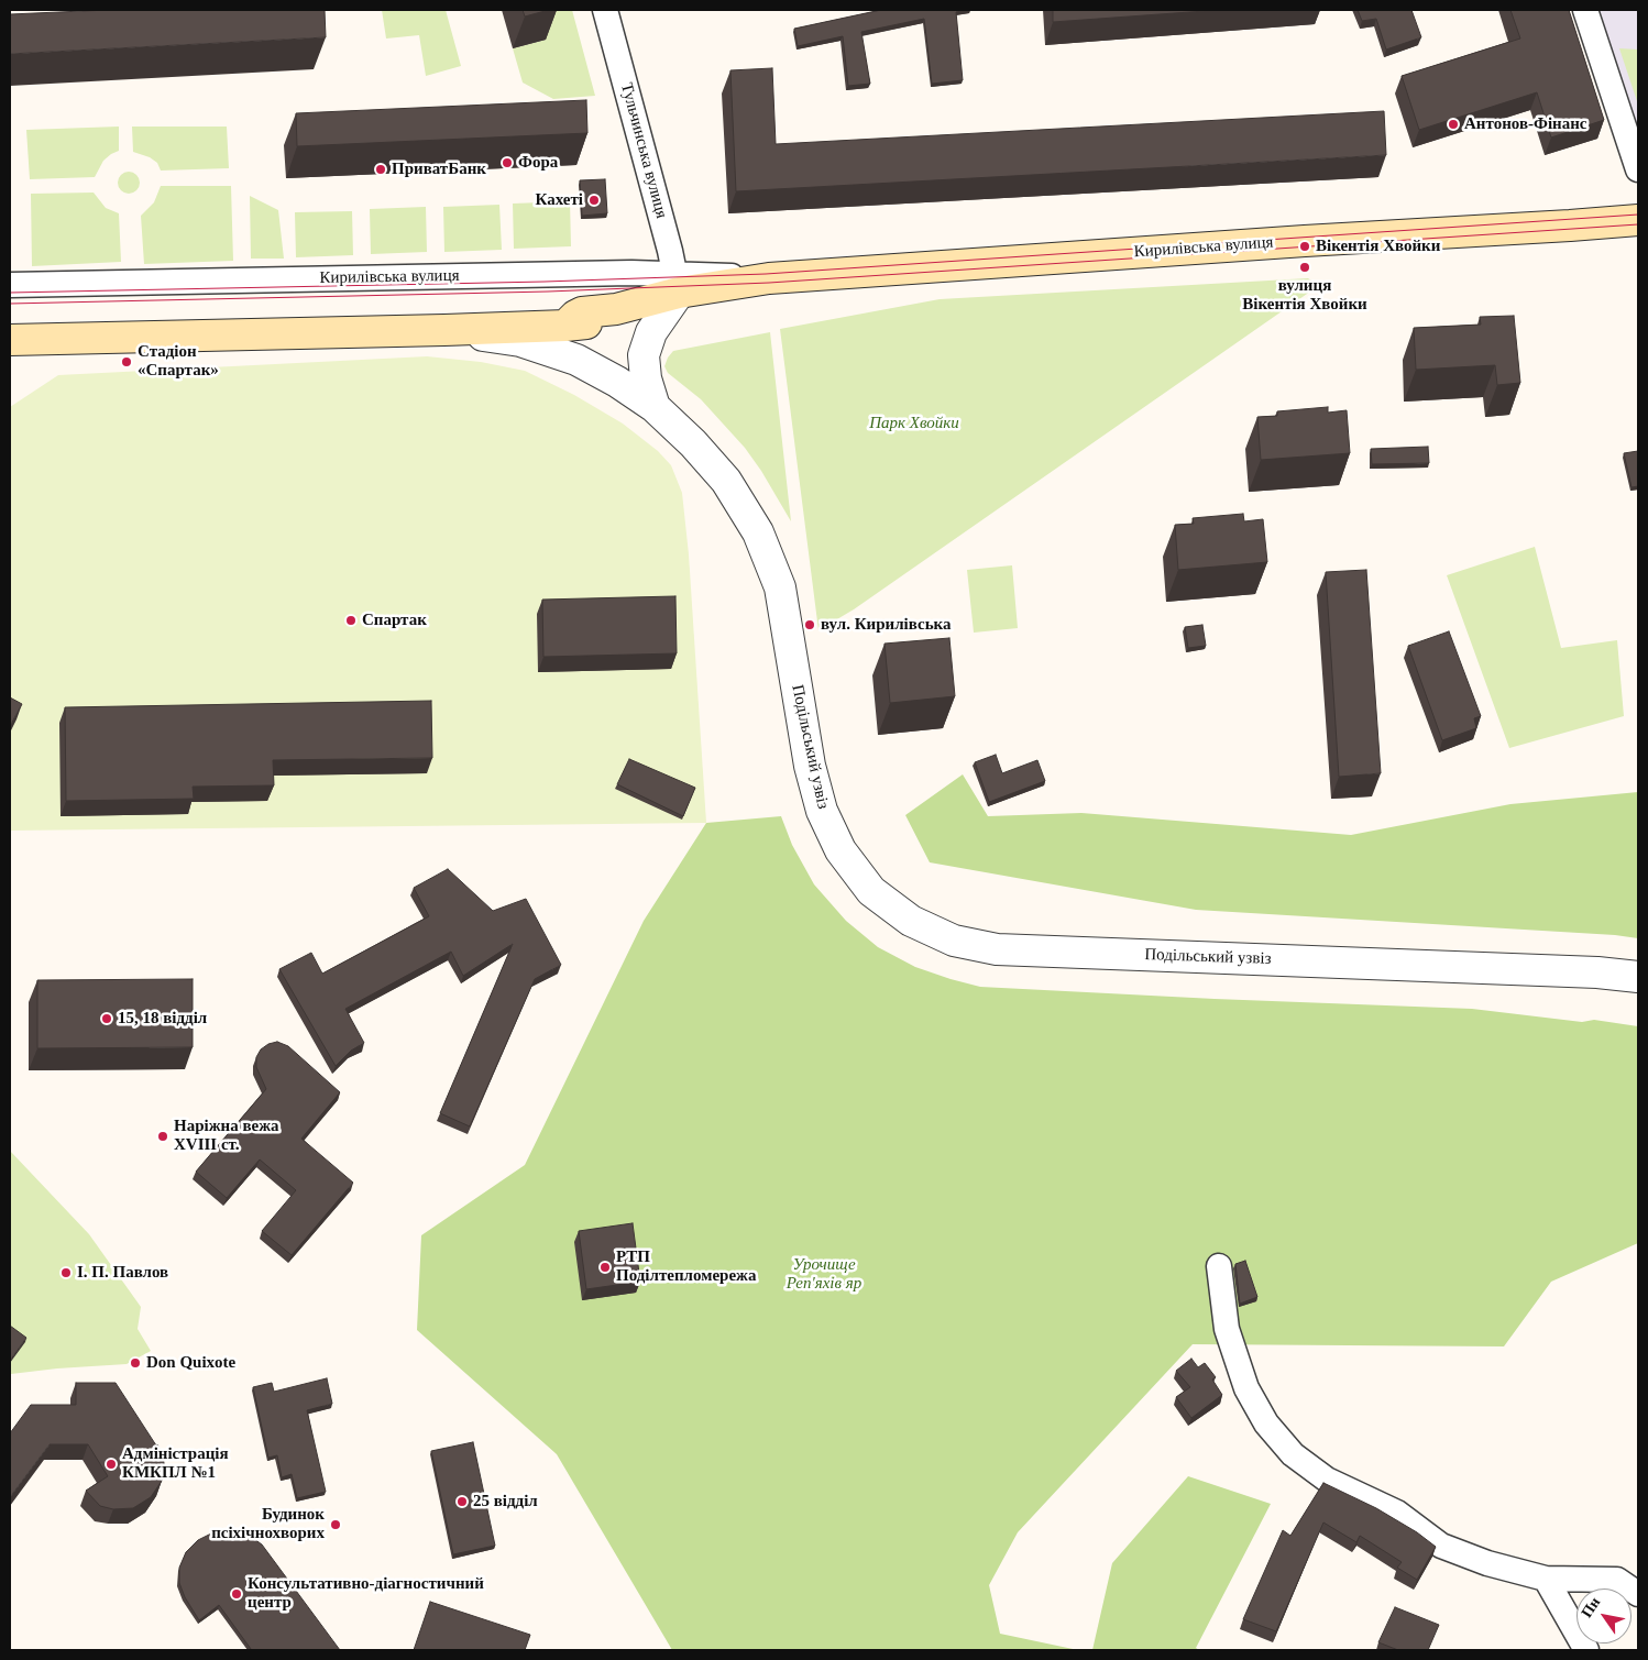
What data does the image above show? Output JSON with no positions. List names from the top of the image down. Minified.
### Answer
{"streets":{"main road":["Кирилівська вулиця"],"street":["Тульчинська вулиця","Подільський узвіз"]},"crossings":[["Тульчинська вулиця","Кирилівська вулиця"],["Кирилівська вулиця","Подільський узвіз"]],"parks":["Парк Хвойки","Урочище Реп'яхів яр"],"places":["Антонов-Фінанс","Фора","ПриватБанк","Кахеті","Вікентія Хвойки","вулиця Вікентія Хвойки","Стадіон «Спартак»","Спартак","вул. Кирилівська","15, 18 відділ","Наріжна вежа XVIII ст.","РТП Поділтепломережа","І. П. Павлов","Don Quixote","Адміністрація КМКПЛ №1","25 відділ","Будинок псіхічнохворих","Консультативно-діагностичний центр"],"north":"top left"}
